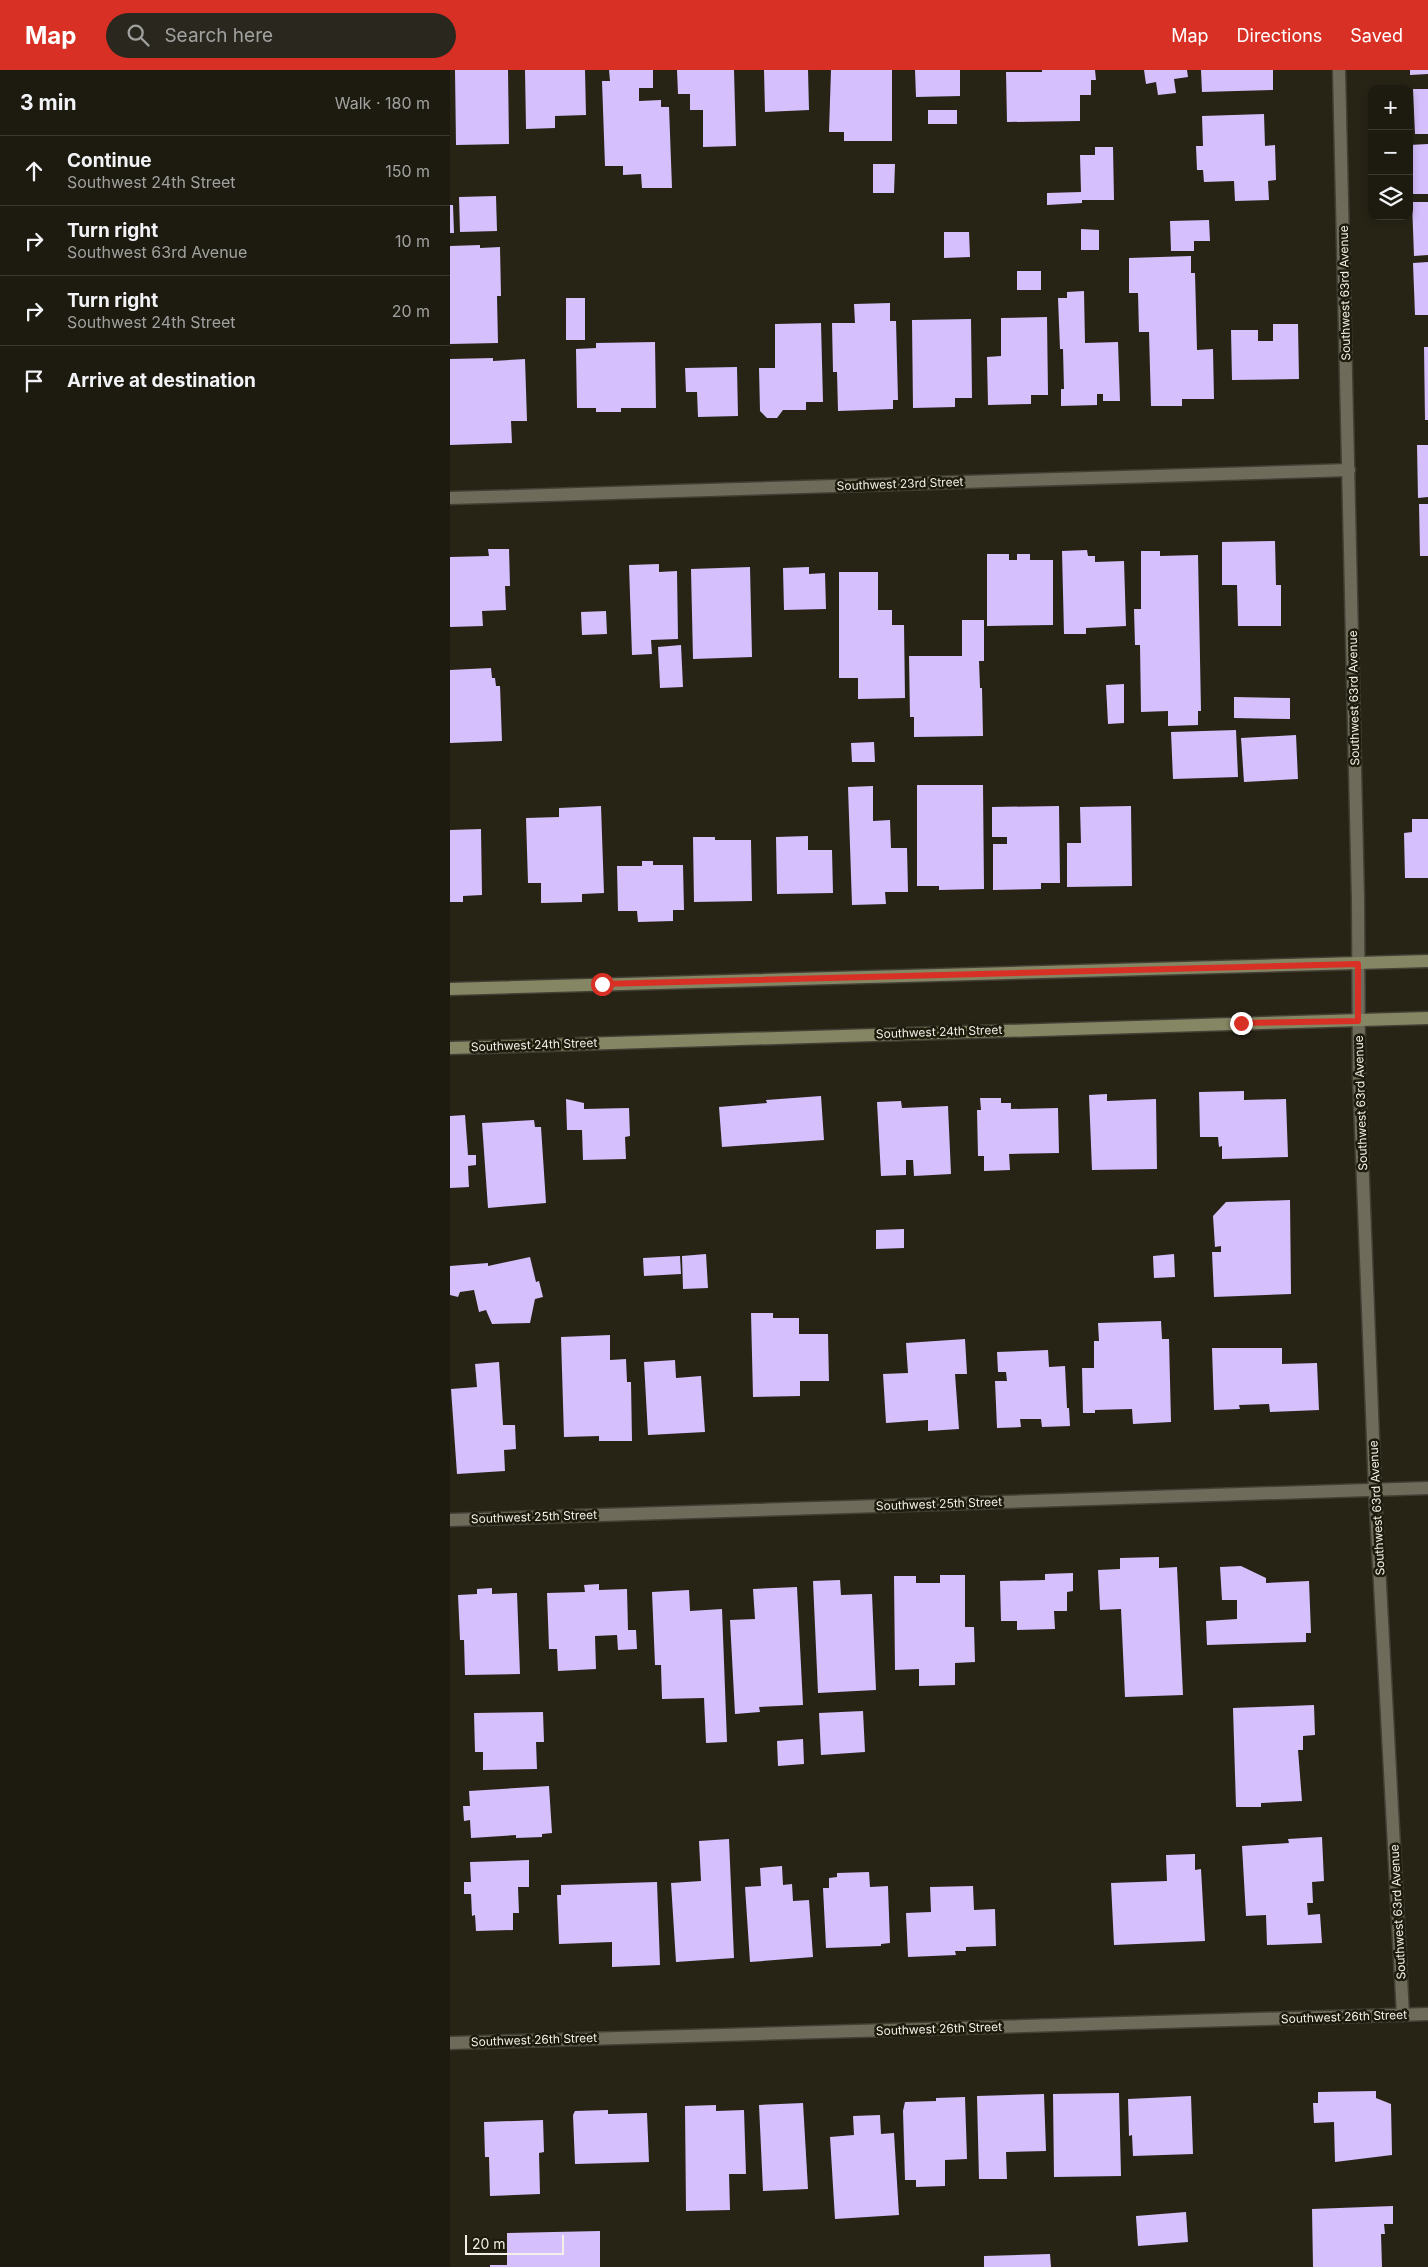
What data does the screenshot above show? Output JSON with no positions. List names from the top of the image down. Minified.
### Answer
{"streets":{"main road":["Southwest 24th Street"],"street":["Southwest 63rd Avenue","Southwest 23rd Street","Southwest 25th Street","Southwest 26th Street"]},"crossings":[["Southwest 63rd Avenue","Southwest 23rd Street"],["Southwest 63rd Avenue","Southwest 24th Street"],["Southwest 63rd Avenue","Southwest 25th Street"],["Southwest 63rd Avenue","Southwest 26th Street"]],"scale_bar":"20 m","page":{"header":"Map","search":"Search here","nav":["Map","Directions","Saved"],"heading":["3 min","Walk · 180 m"],"map_buttons":["+","−"],"list":[["Continue","Southwest 24th Street","150 m"],["Turn right","Southwest 63rd Avenue","10 m"],["Turn right","Southwest 24th Street","20 m"],"Arrive at destination"],"scale":"20 m"}}
